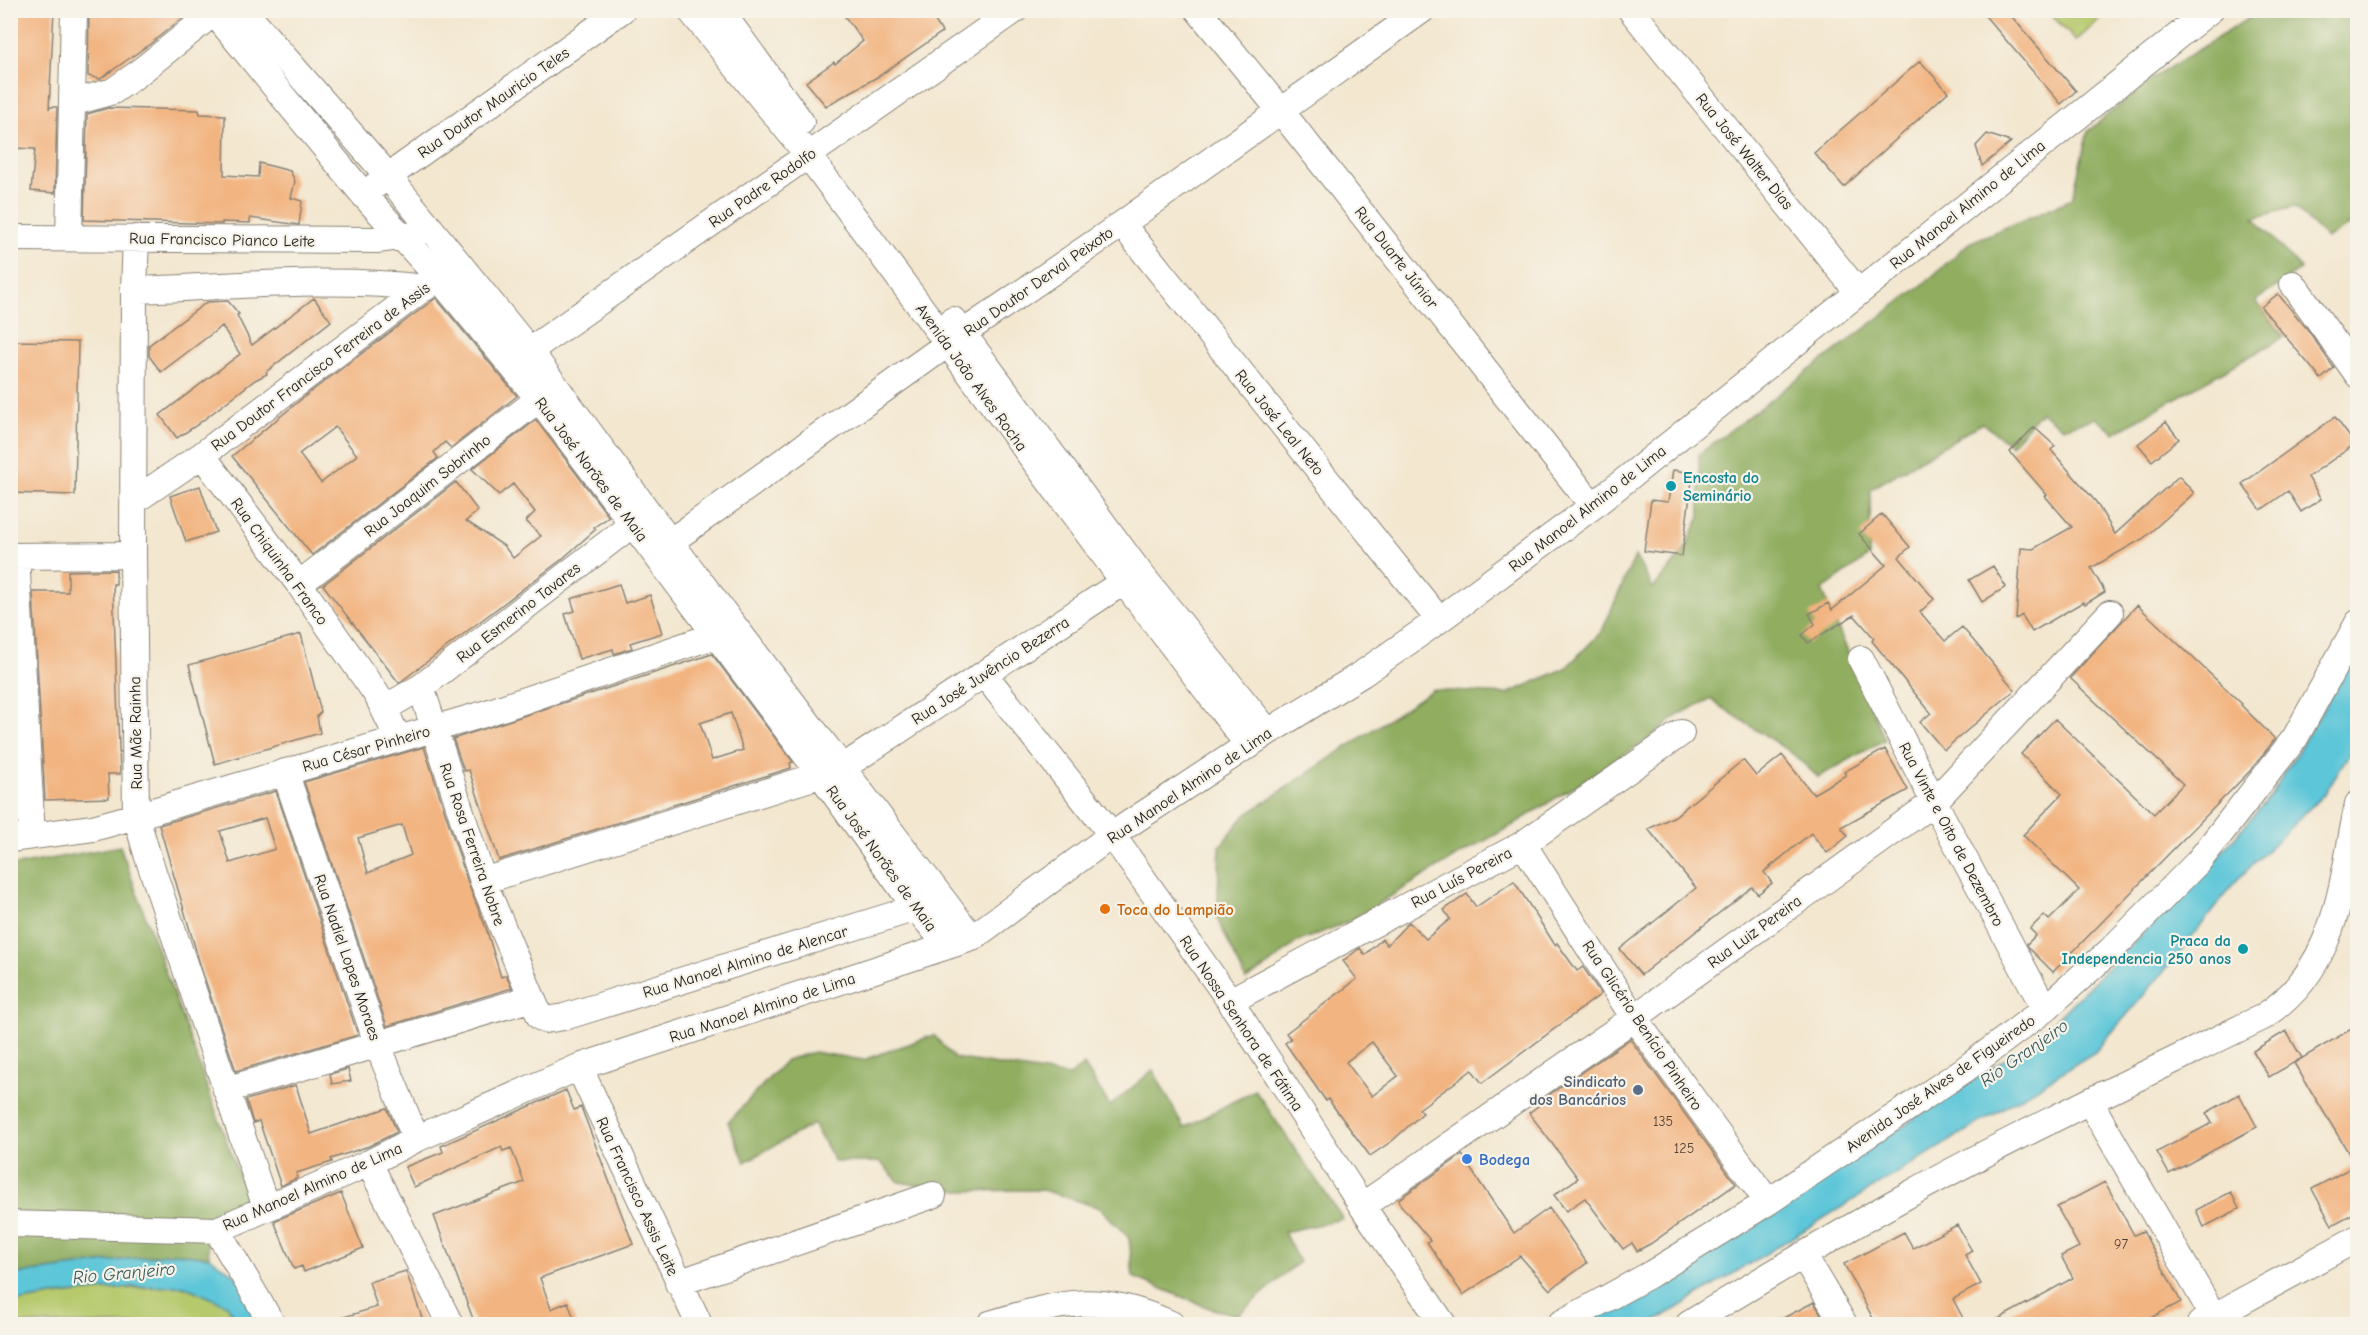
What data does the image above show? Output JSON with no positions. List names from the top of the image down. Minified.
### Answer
{"streets":{"street":["Rua Doutor Mauricio Teles","Rua José Walter Dias","Rua Padre Rodolfo","Rua Manoel Almino de Lima","Rua Francisco Pianco Leite","Rua Duarte Júnior","Rua Doutor Derval Peixoto","Rua Doutor Francisco Ferreira de Assis","Avenida João Alves Rocha","Rua José Leal Neto","Rua José Norões de Maia","Rua Joaquim Sobrinho","Rua Chiquinha Franco","Rua Esmerino Tavares","Rua José Juvêncio Bezerra","Rua Mãe Rainha","Rua César Pinheiro","Rua Vinte e Oito de Dezembro","Rua Rosa Ferreira Nobre","Rua Luís Pereira","Rua Luiz Pereira","Rua Nadiel Lopes Moraes","Rua Manoel Almino de Alencar","Rua Nossa Senhora de Fátima","Rua Glicério Benício Pinheiro","Avenida José Alves de Figueiredo","Rua Francisco Assis Leite"]},"crossings":[["Rua Doutor Mauricio Teles","Rua José Norões de Maia"],["Rua José Walter Dias","Rua Manoel Almino de Lima"],["Rua Padre Rodolfo","Avenida João Alves Rocha"],["Rua Padre Rodolfo","Rua José Norões de Maia"],["Rua Manoel Almino de Lima","Rua Duarte Júnior"],["Rua Manoel Almino de Lima","Avenida João Alves Rocha"],["Rua Manoel Almino de Lima","Rua José Leal Neto"],["Rua Manoel Almino de Lima","Rua José Norões de Maia"],["Rua Manoel Almino de Lima","Rua Mãe Rainha"],["Rua Manoel Almino de Lima","Rua Nadiel Lopes Moraes"],["Rua Manoel Almino de Lima","Rua Nossa Senhora de Fátima"],["Rua Manoel Almino de Lima","Rua Francisco Assis Leite"],["Rua Francisco Pianco Leite","Rua José Norões de Maia"],["Rua Francisco Pianco Leite","Rua Mãe Rainha"],["Rua Duarte Júnior","Rua Doutor Derval Peixoto"],["Rua Doutor Derval Peixoto","Avenida João Alves Rocha"],["Rua Doutor Derval Peixoto","Rua José Leal Neto"],["Rua Doutor Derval Peixoto","Rua José Norões de Maia"],["Rua Doutor Francisco Ferreira de Assis","Rua José Norões de Maia"],["Rua Doutor Francisco Ferreira de Assis","Rua Chiquinha Franco"],["Avenida João Alves Rocha","Rua José Juvêncio Bezerra"],["Rua José Norões de Maia","Rua Joaquim Sobrinho"],["Rua José Norões de Maia","Rua Esmerino Tavares"],["Rua José Norões de Maia","Rua José Juvêncio Bezerra"],["Rua José Norões de Maia","Rua César Pinheiro"],["Rua José Norões de Maia","Rua Manoel Almino de Alencar"],["Rua Joaquim Sobrinho","Rua Chiquinha Franco"],["Rua Chiquinha Franco","Rua Esmerino Tavares"],["Rua Chiquinha Franco","Rua César Pinheiro"],["Rua Esmerino Tavares","Rua Rosa Ferreira Nobre"],["Rua José Juvêncio Bezerra","Rua Nossa Senhora de Fátima"],["Rua Mãe Rainha","Rua César Pinheiro"],["Rua César Pinheiro","Rua Rosa Ferreira Nobre"],["Rua César Pinheiro","Rua Nadiel Lopes Moraes"],["Rua Vinte e Oito de Dezembro","Rua Luiz Pereira"],["Rua Vinte e Oito de Dezembro","Avenida José Alves de Figueiredo"],["Rua Rosa Ferreira Nobre","Rua Manoel Almino de Alencar"],["Rua Luís Pereira","Rua Nossa Senhora de Fátima"],["Rua Luís Pereira","Rua Glicério Benício Pinheiro"],["Rua Luiz Pereira","Rua Nossa Senhora de Fátima"],["Rua Luiz Pereira","Rua Glicério Benício Pinheiro"],["Rua Glicério Benício Pinheiro","Avenida José Alves de Figueiredo"]],"water":["Rio Granjeiro"],"places":["Encosta do Seminário","Toca do Lampião","Praca da Independencia 250 anos","Sindicato dos Bancários","Bodega"],"house_numbers":["135","125","97"]}
